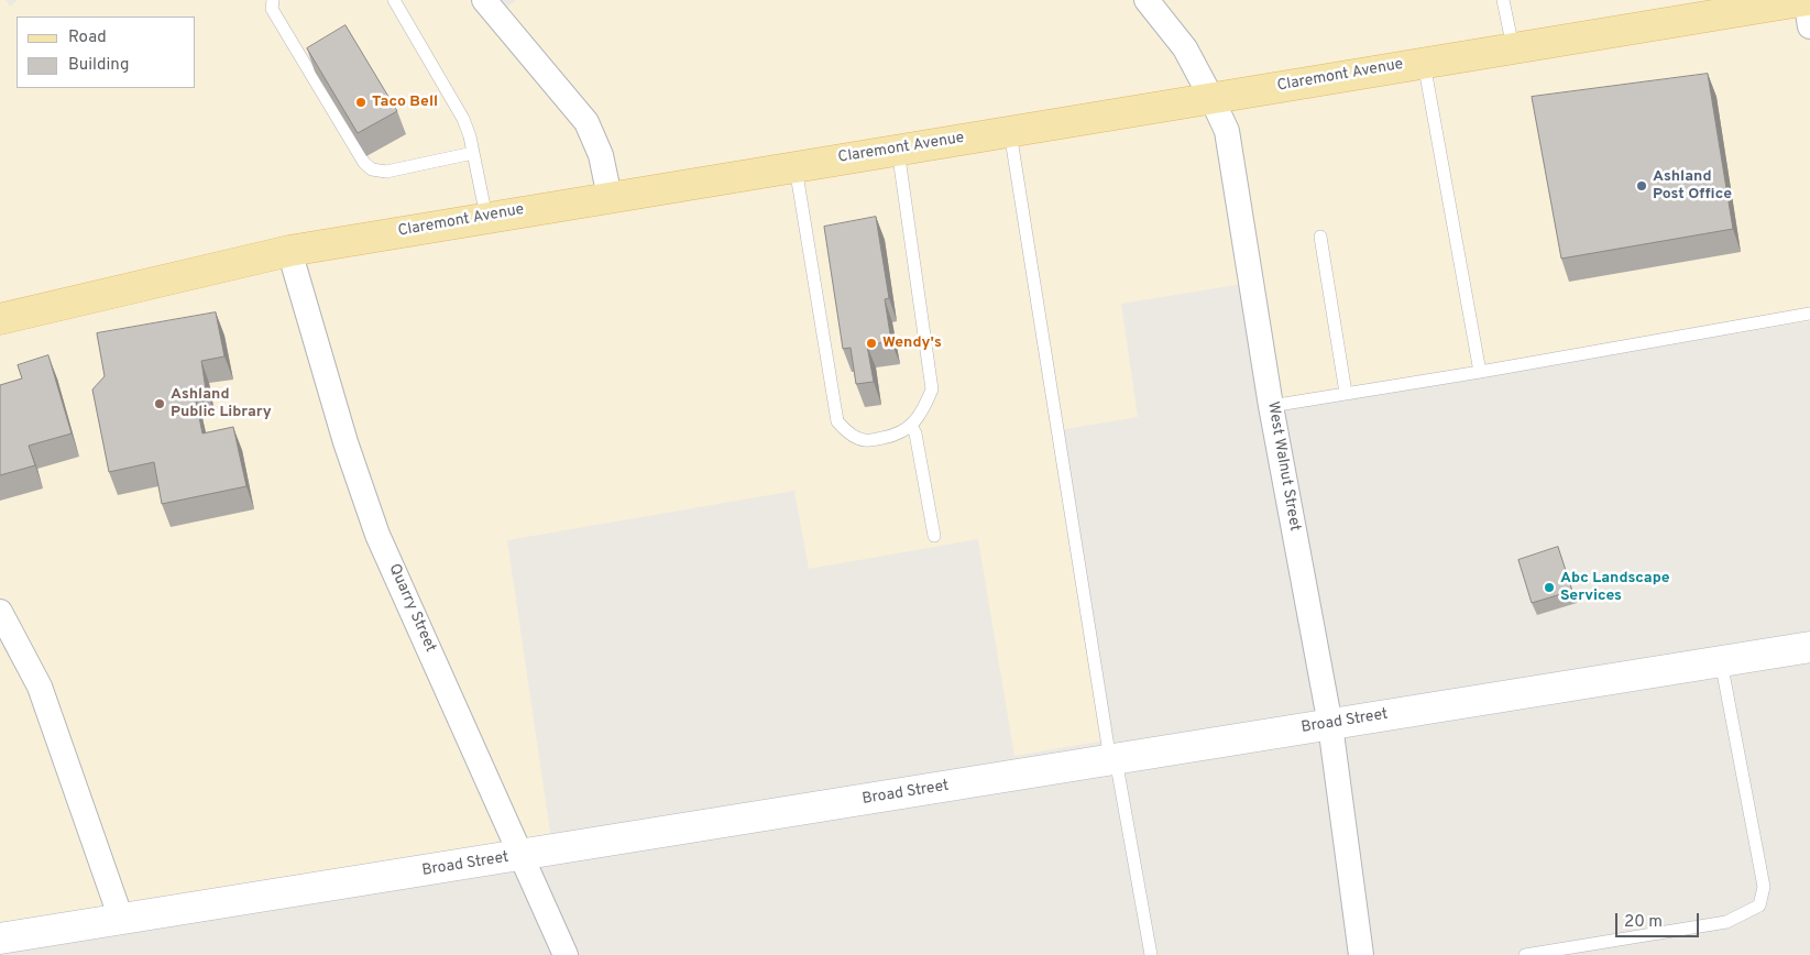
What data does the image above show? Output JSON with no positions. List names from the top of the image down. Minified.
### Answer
{"streets":{"main road":["Claremont Avenue"],"street":["West Walnut Street","Quarry Street","Broad Street"]},"crossings":[["Claremont Avenue","West Walnut Street"],["Claremont Avenue","Quarry Street"],["West Walnut Street","Broad Street"],["Quarry Street","Broad Street"]],"places":["Taco Bell","Ashland Post Office","Wendy's","Ashland Public Library","Abc Landscape Services"],"legend":["Road","Building"],"scale_bar":"20 m"}
